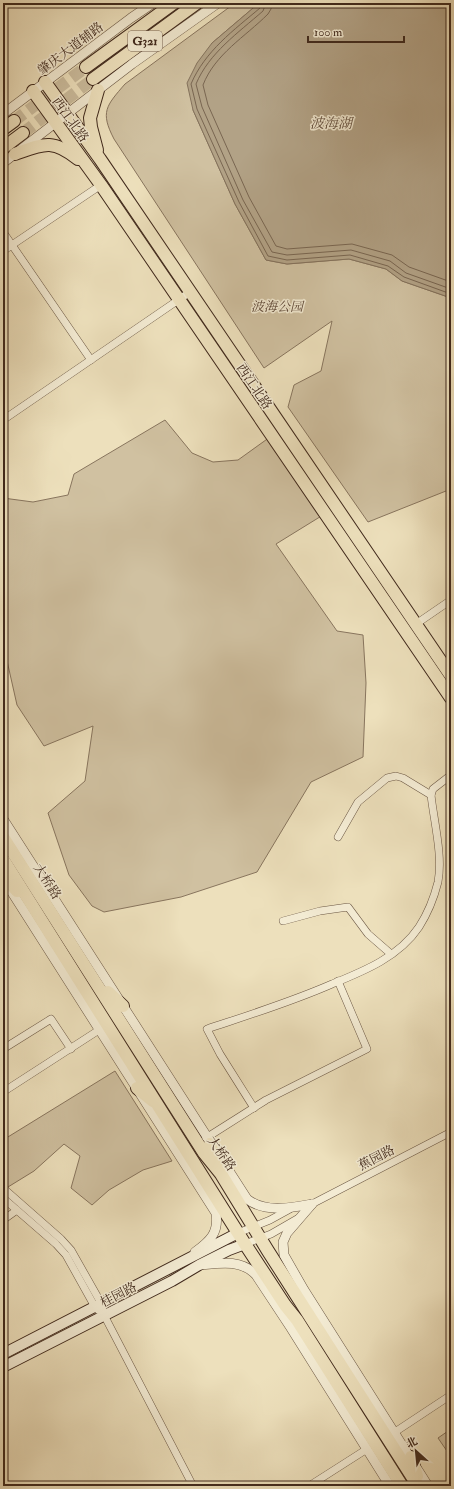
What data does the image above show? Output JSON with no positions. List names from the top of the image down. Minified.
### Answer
{"streets":{"main road":["G321","西江北路","大桥路","桂园路"],"street":["肇庆大道辅路","蕉园路"]},"crossings":[["肇庆大道辅路","西江北路"],["大桥路","桂园路"]],"water":["波海湖"],"parks":["波海公园"],"scale_bar":"100 m","north":"top left"}
